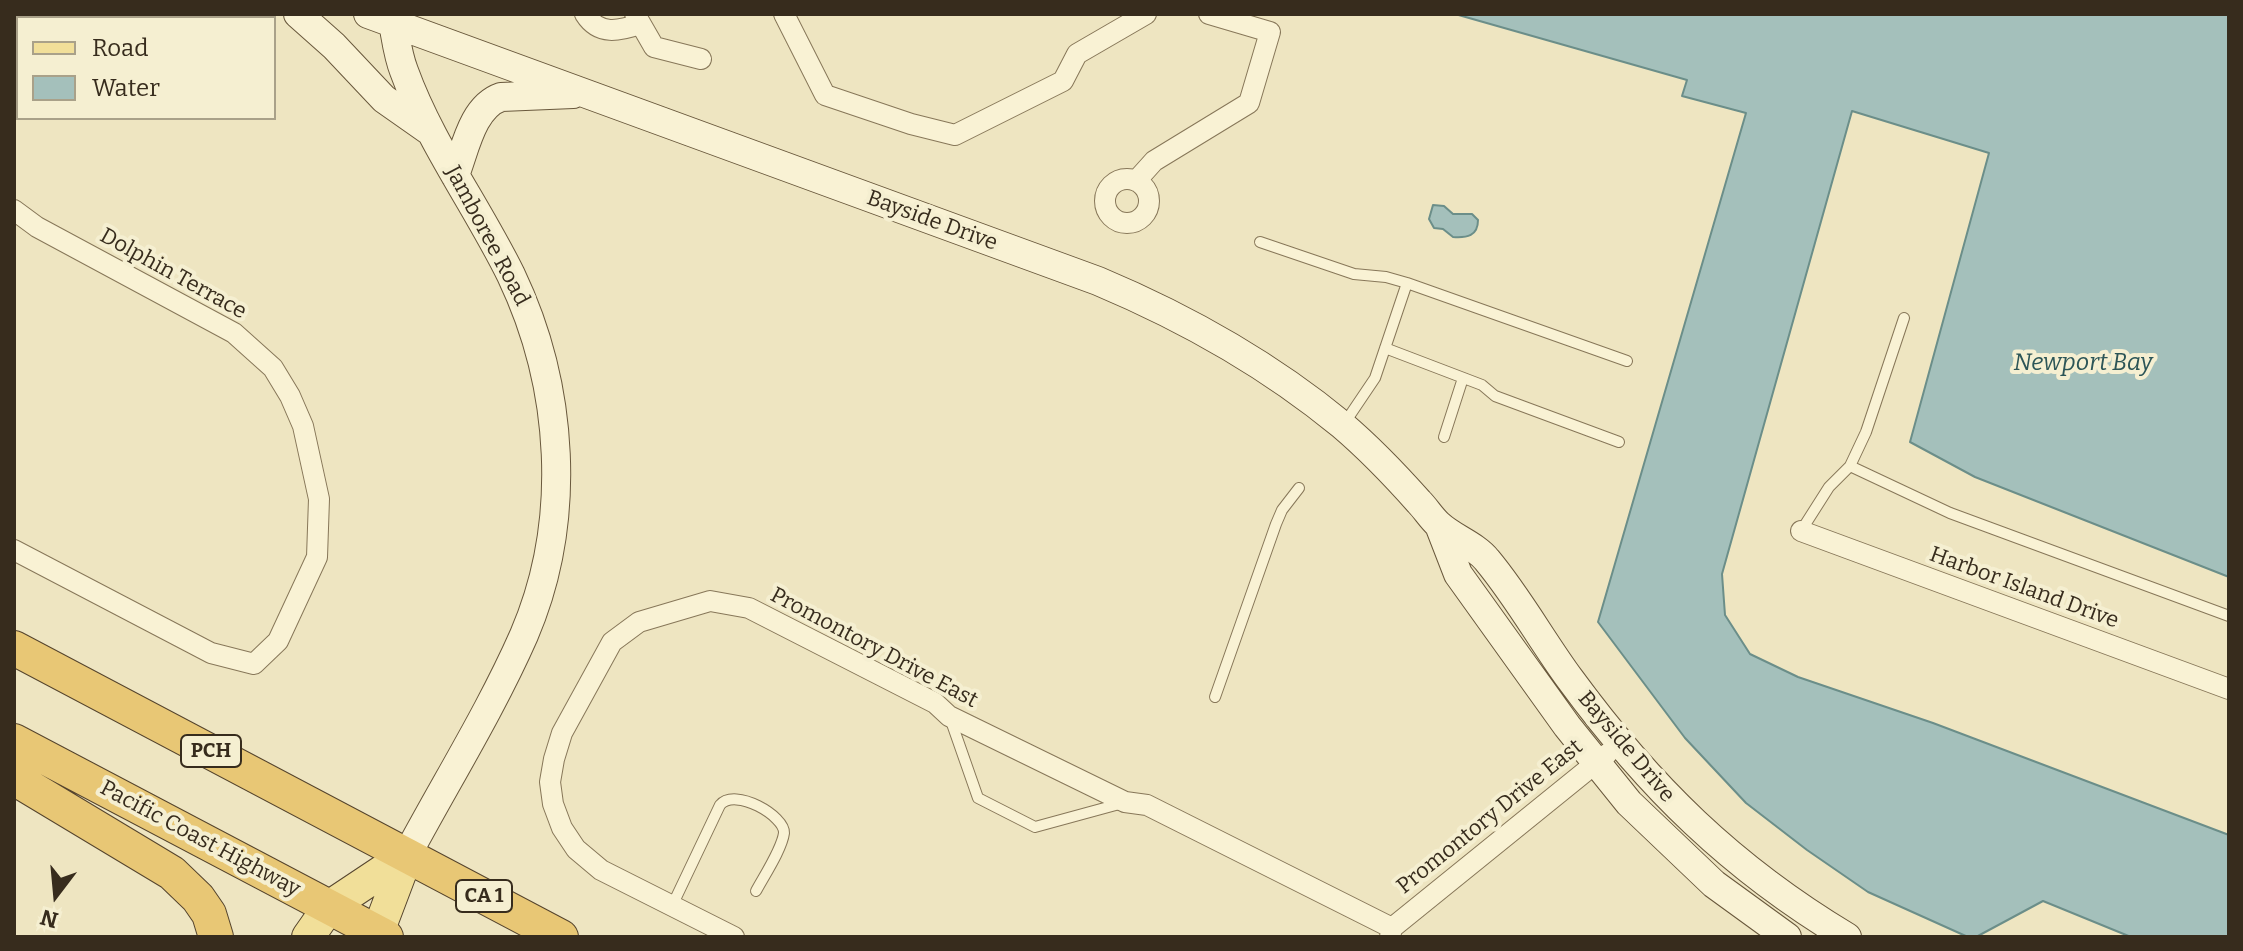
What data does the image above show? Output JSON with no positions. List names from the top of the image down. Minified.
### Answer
{"streets":{"highway":["PCH","Pacific Coast Highway","CA 1"],"main road":["Bayside Drive","Jamboree Road"],"street":["Dolphin Terrace","Harbor Island Drive","Promontory Drive East"]},"crossings":[["Bayside Drive","Jamboree Road"],["Bayside Drive","Promontory Drive East"],["Jamboree Road","PCH"],["Jamboree Road","Pacific Coast Highway"],["Jamboree Road","CA 1"],["PCH","CA 1"]],"water":["Newport Bay"],"legend":["Road","Water"],"north":"bottom"}
